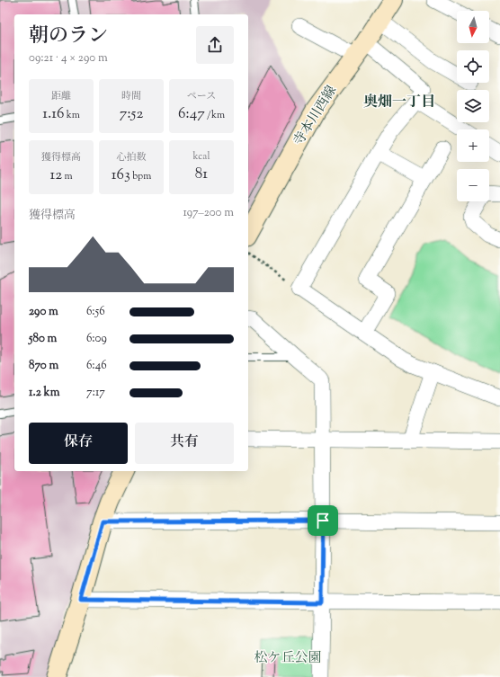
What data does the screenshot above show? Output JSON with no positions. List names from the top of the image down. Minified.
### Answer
{"streets":{"main road":["寺本川西線"]},"districts":["奥畑一丁目"],"parks":["松ケ丘公園"],"north":"bottom","page":{"map_buttons":["+","−"],"heading":["朝のラン","09:21 · 4 × 290 m"],"stats":[["距離","1.16 km"],["時間","7:52"],["ペース","6:47 /km"],["獲得標高","12 m"],["心拍数","163 bpm"],["kcal","81"]],"chart":["獲得標高","197–200 m"],"list":[{"name":"290 m","note":"6:56"},{"name":"580 m","note":"6:09"},{"name":"870 m","note":"6:46"},{"name":"1.2 km","note":"7:17"}],"buttons":["保存","共有"]}}
